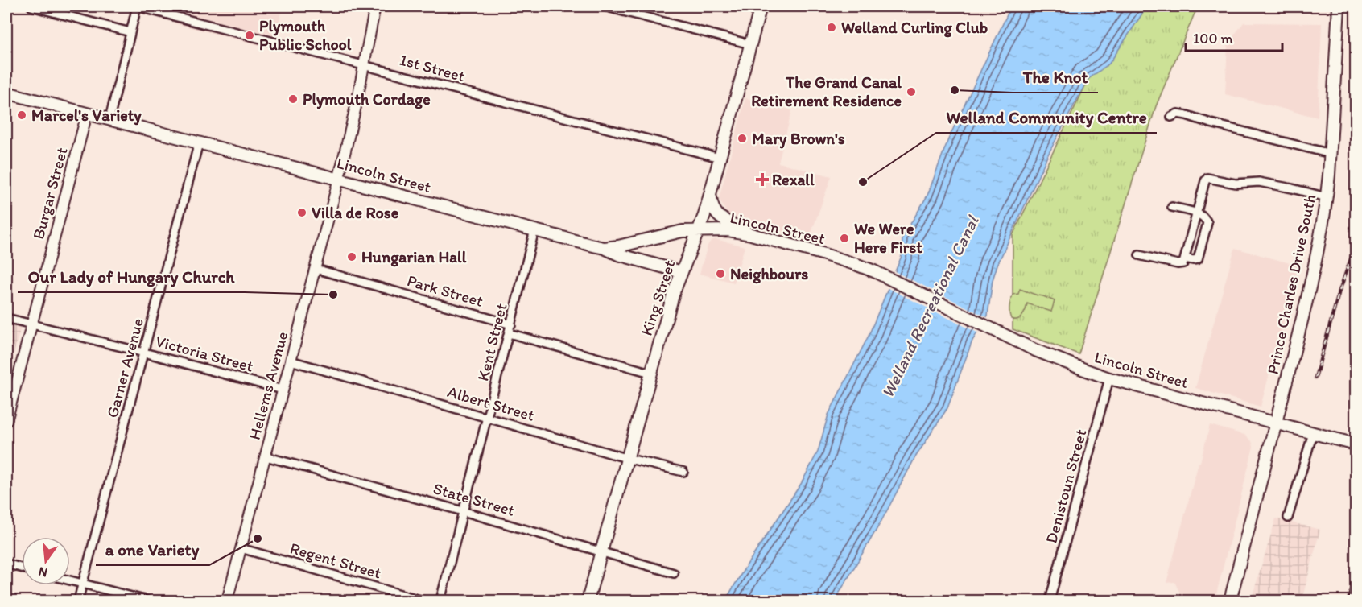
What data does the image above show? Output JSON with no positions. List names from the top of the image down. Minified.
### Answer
{"streets":{"main road":["Lincoln Street","Prince Charles Drive South","King Street"],"street":["1st Street","Burgar Street","Park Street","Kent Street","Victoria Street","Garner Avenue","Hellems Avenue","Albert Street","Denistoun Street","State Street","Regent Street"]},"crossings":[["1st Street","King Street"],["1st Street","Hellems Avenue"],["Lincoln Street","Burgar Street"],["Lincoln Street","Prince Charles Drive South"],["Lincoln Street","King Street"],["Lincoln Street","Kent Street"],["Lincoln Street","Garner Avenue"],["Lincoln Street","Hellems Avenue"],["Lincoln Street","Denistoun Street"],["Burgar Street","Victoria Street"],["Park Street","Kent Street"],["Park Street","Hellems Avenue"],["King Street","Albert Street"],["King Street","State Street"],["Kent Street","Albert Street"],["Kent Street","State Street"],["Victoria Street","Garner Avenue"],["Victoria Street","Hellems Avenue"],["Hellems Avenue","Albert Street"],["Hellems Avenue","State Street"],["Hellems Avenue","Regent Street"]],"water":["Welland Recreational Canal"],"places":{"other":["Welland Curling Club","Plymouth Public School","The Knot","The Grand Canal Retirement Residence","Plymouth Cordage","Marcel's Variety","Mary Brown's","Welland Community Centre","Villa de Rose","We Were Here First","Hungarian Hall","Neighbours","Our Lady of Hungary Church","a one Variety"],"health":["Rexall"]},"scale_bar":"100 m","north":"bottom"}
